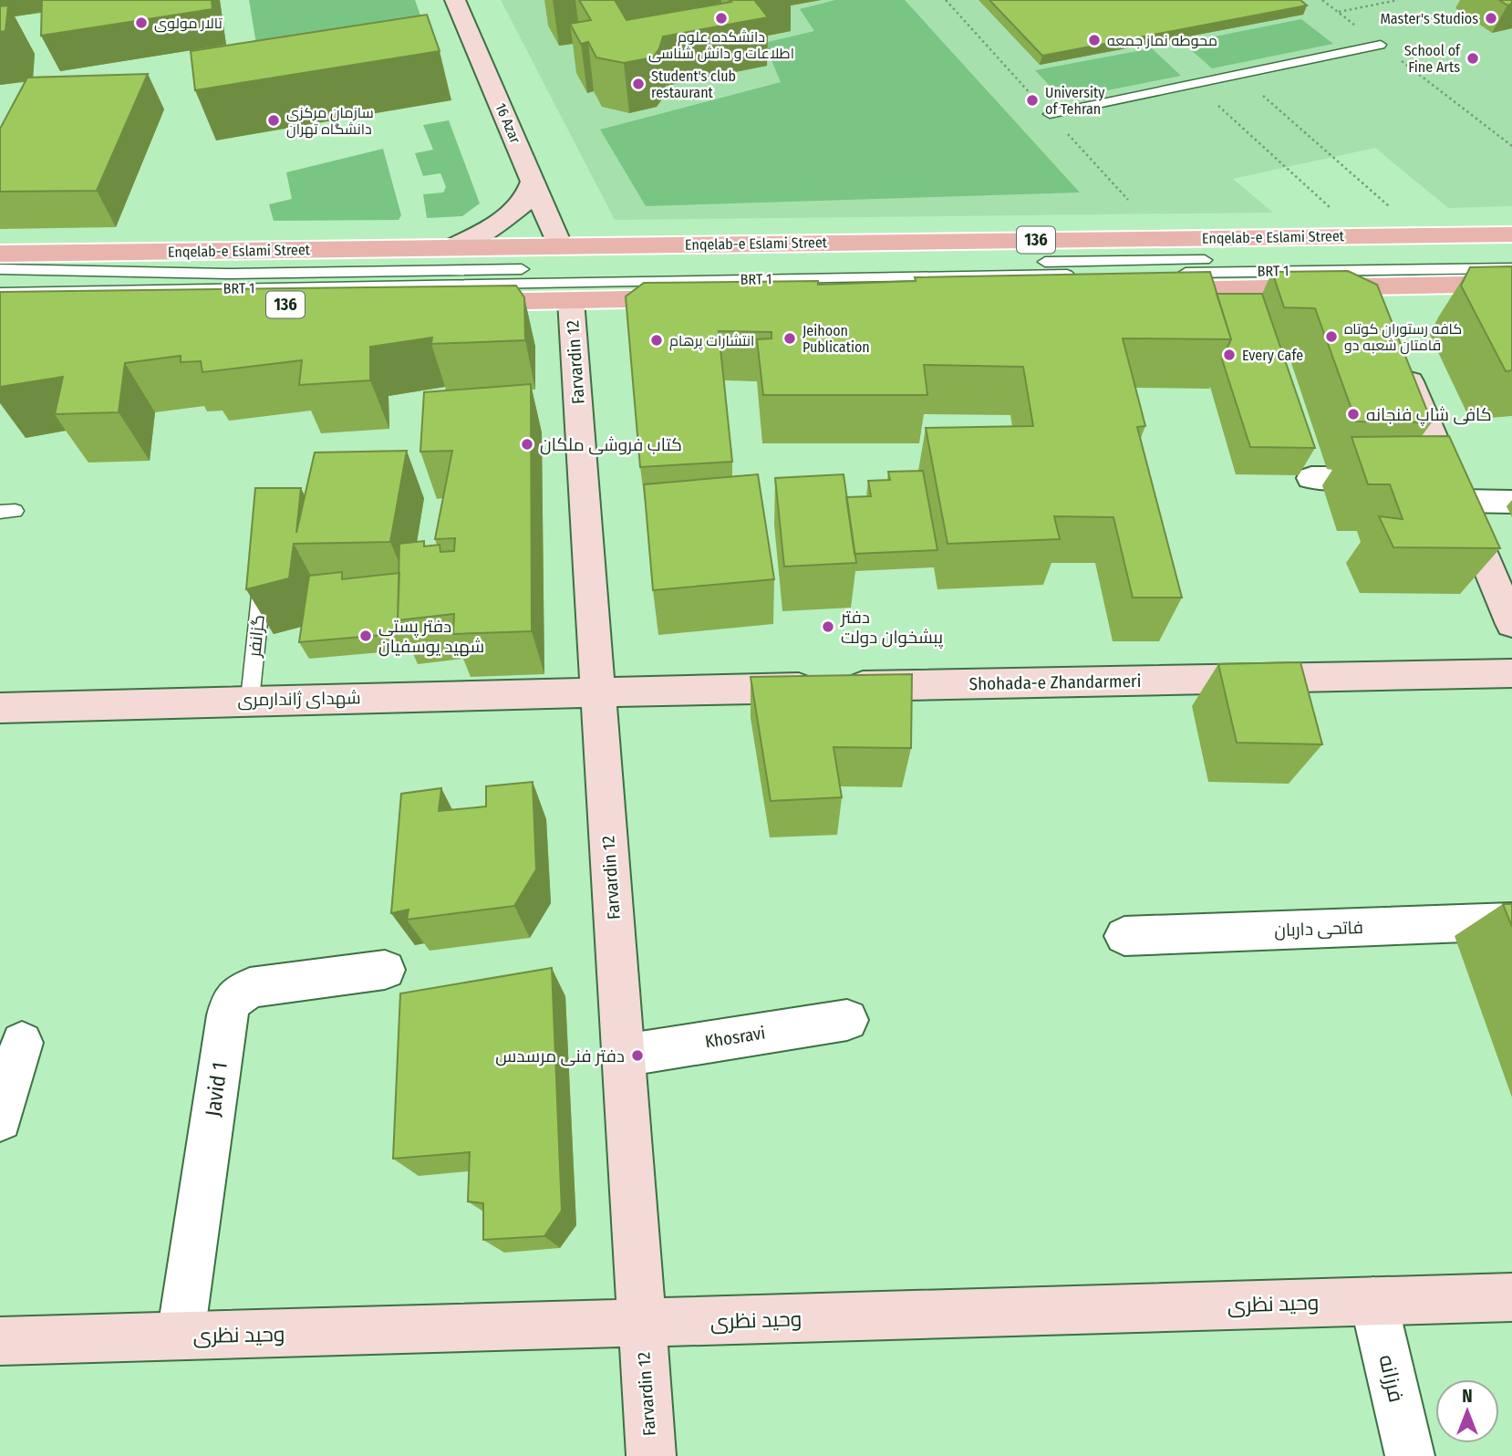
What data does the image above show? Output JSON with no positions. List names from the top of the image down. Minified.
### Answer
{"streets":{"main road":["Enqelab-e Eslami Street","136"],"street":["16 Azar","Farvardin 12","Shohada-e Zhandarmeri","شهدای ژاندارمری","فاتحی داربان","Khosravi","Javid 1","وحید نظری","فرزانه"],"lane":["BRT 1","گزانفر"]},"crossings":[["16 Azar","Enqelab-e Eslami Street"],["16 Azar","BRT 1"],["16 Azar","Farvardin 12"],["Enqelab-e Eslami Street","BRT 1"],["Enqelab-e Eslami Street","Farvardin 12"],["BRT 1","Farvardin 12"],["Farvardin 12","Shohada-e Zhandarmeri"],["Farvardin 12","شهدای ژاندارمری"],["Farvardin 12","Khosravi"],["Farvardin 12","وحید نظری"],["گزانفر","شهدای ژاندارمری"],["Shohada-e Zhandarmeri","شهدای ژاندارمری"],["Javid 1","وحید نظری"],["وحید نظری","فرزانه"]],"places":["دانشکده علوم اطلاعات و دانش شناسی","Master's Studios","تالار مولوی","محوطه نماز جمعه","School of Fine Arts","Student's club restaurant","University of Tehran","سازمان مرکزی دانشگاه تهران","کافه رستوران کوتاه قامتان شعبه دو","Jeihoon Publication","انتشارات پرهام","Every Cafe","کافی شاپ فنجانه","کتاب فروشی ملکان","دفتر پبشخوان دولت","دفتر پستی شهید یوسفیان","دفتر فنی مرسدس"],"north":"top"}
